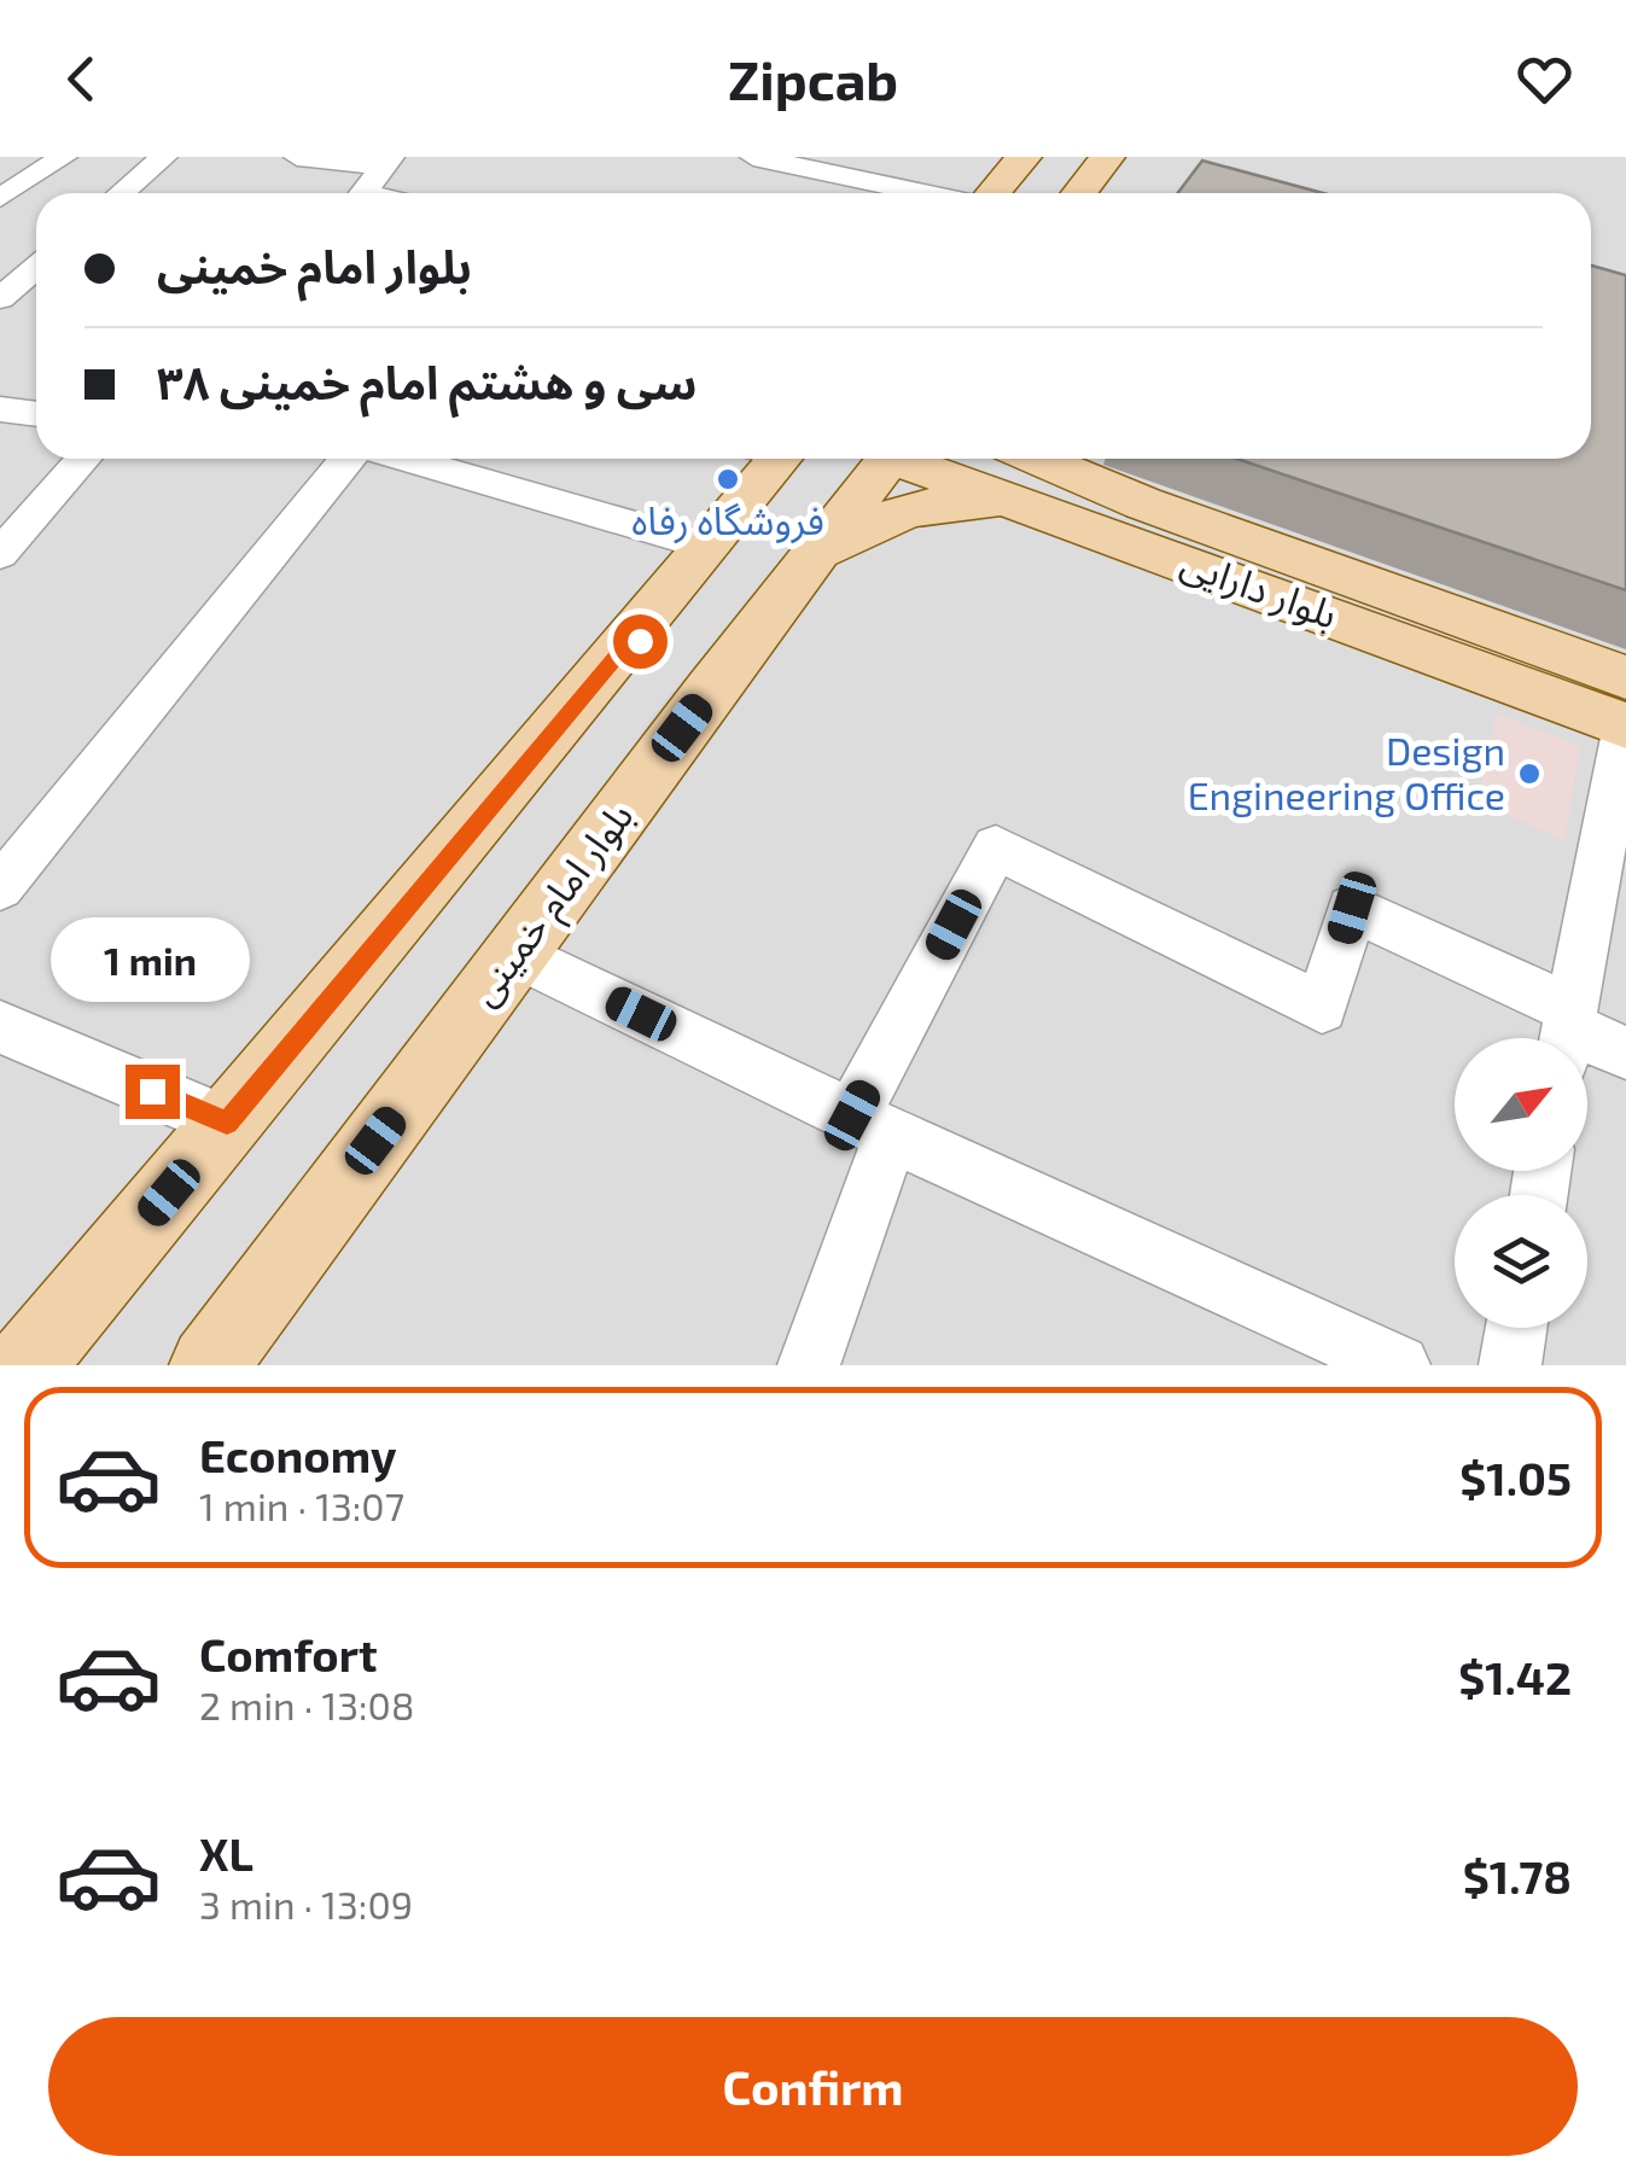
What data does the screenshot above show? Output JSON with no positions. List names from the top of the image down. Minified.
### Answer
{"streets":{"main road":["بلوار دارایی","بلوار امام خمینی"]},"places":["فروشگاه رفاه","Design Engineering Office"],"north":"top right","page":{"header":"Zipcab","banner":["بلوار امام خمینی","سی و هشتم امام خمینی ۳۸"],"bubble":"1 min","list":[{"name":"Economy","note":"1 min · 13:07","value":"$1.05"},{"name":"Comfort","note":"2 min · 13:08","value":"$1.42"},{"name":"XL","note":"3 min · 13:09","value":"$1.78"}],"buttons":"Confirm"}}
